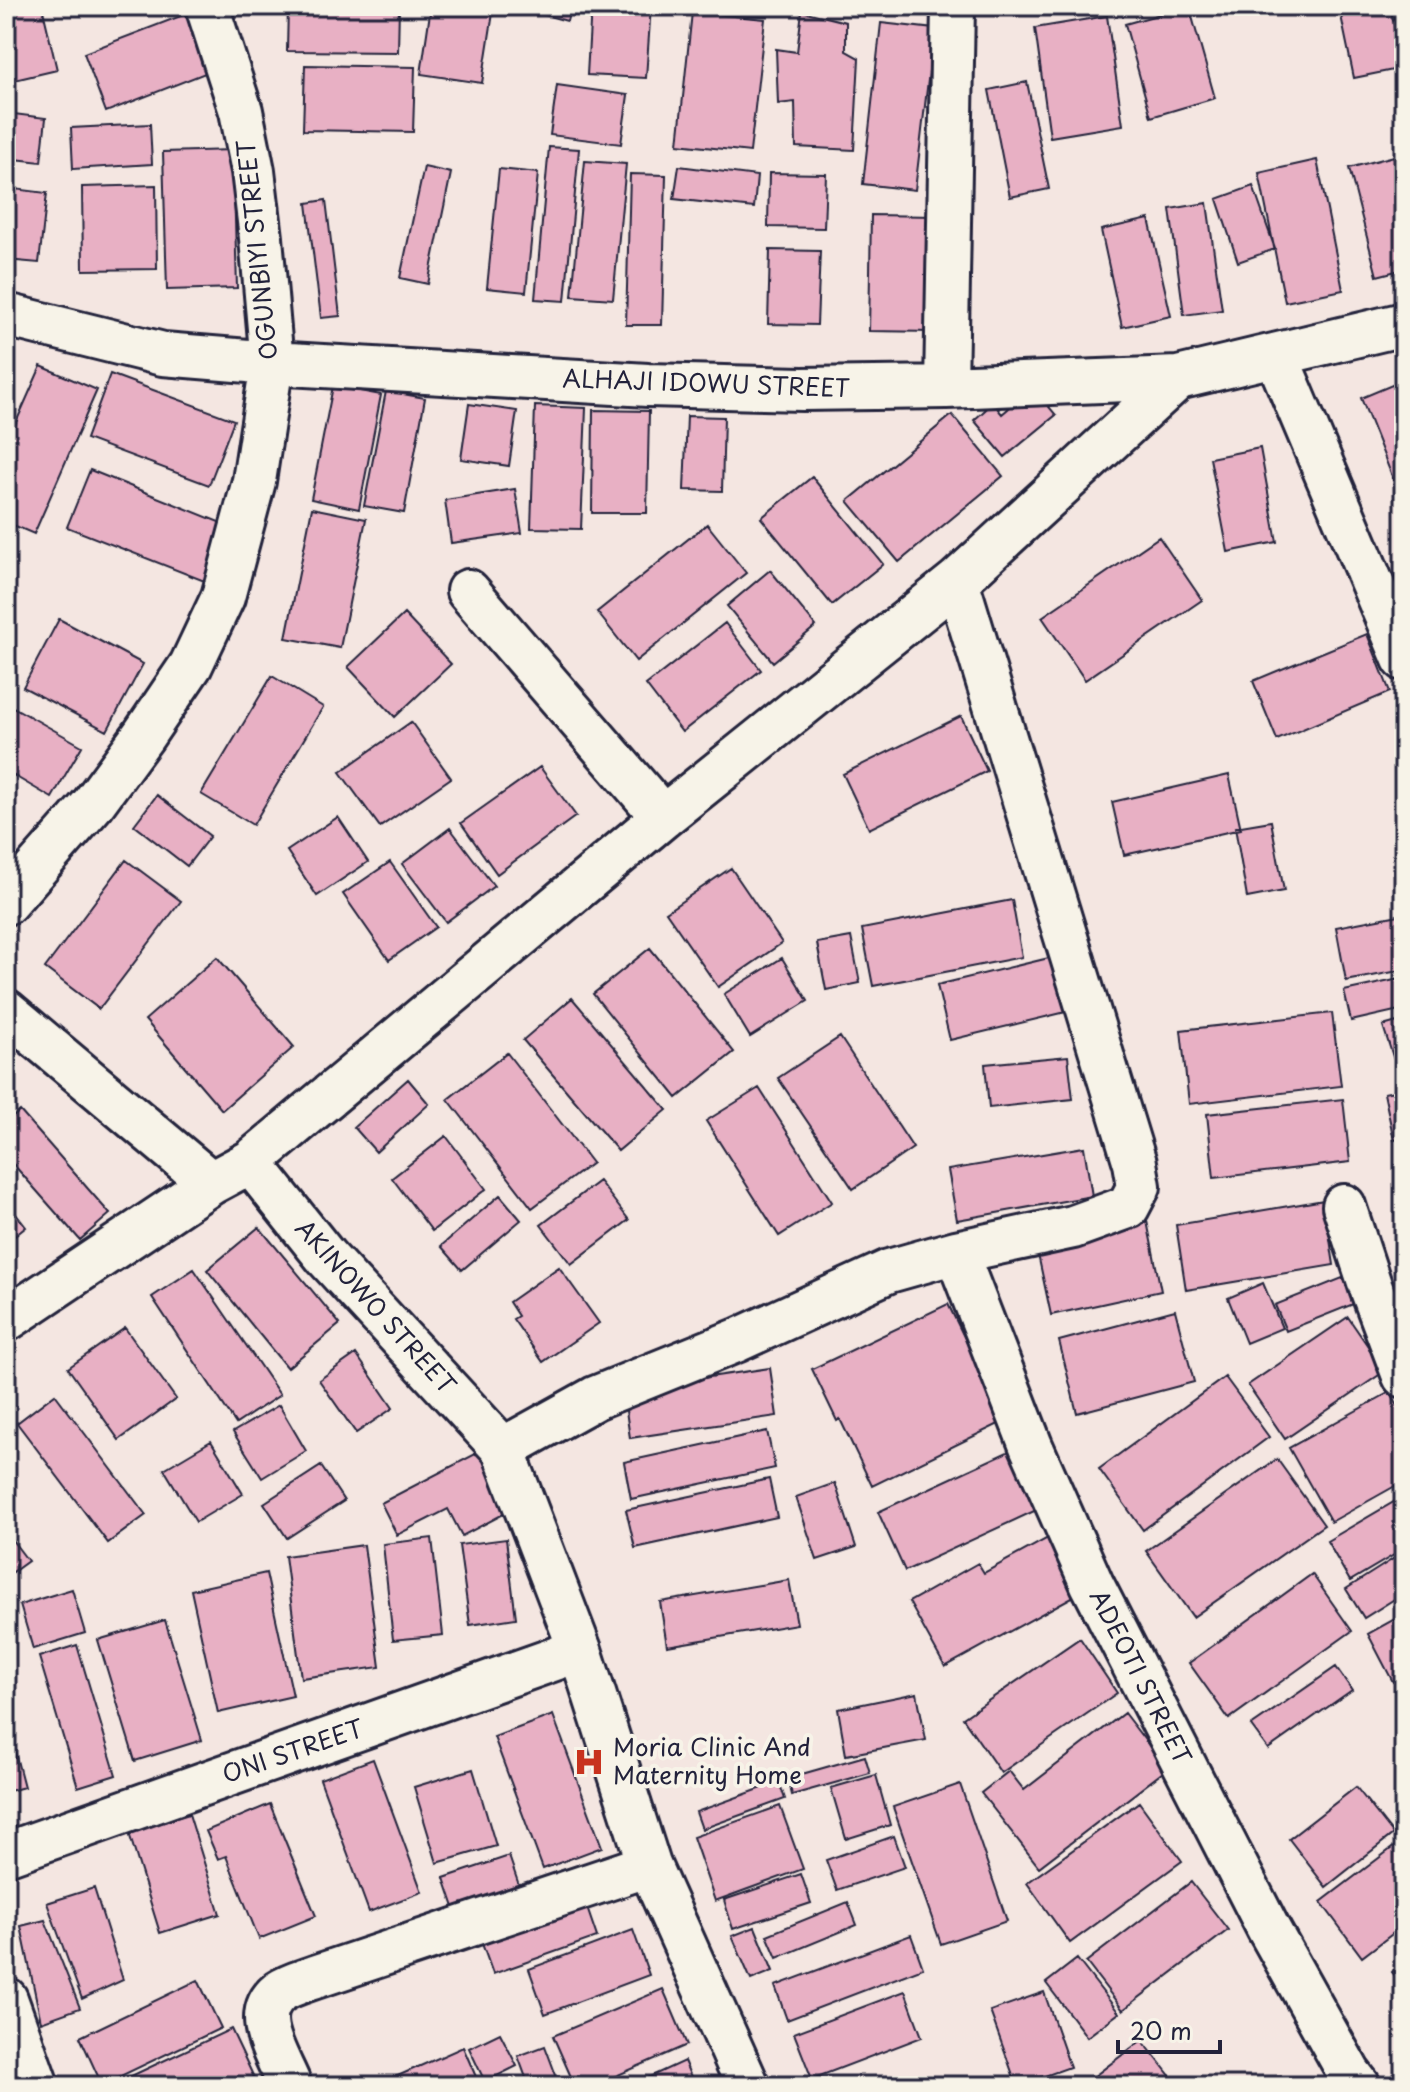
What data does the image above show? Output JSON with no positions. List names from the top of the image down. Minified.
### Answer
{"streets":{"street":["OGUNBIYI STREET","ALHAJI IDOWU STREET","AKINOWO STREET","ADEOTI STREET","ONI STREET"]},"crossings":[["OGUNBIYI STREET","ALHAJI IDOWU STREET"]],"places":{"hospital":["Moria Clinic And Maternity Home"]},"scale_bar":"20 m"}
